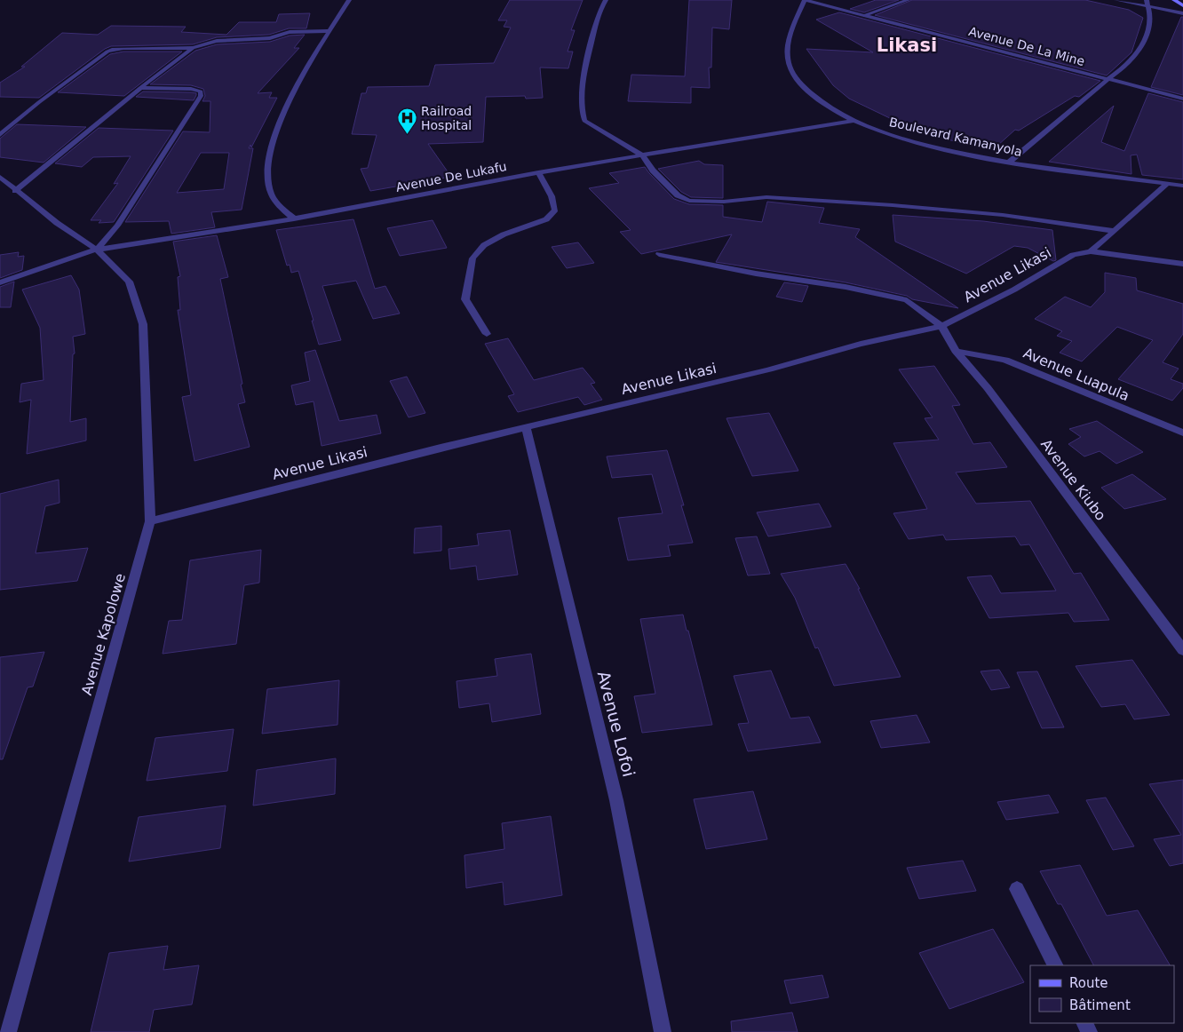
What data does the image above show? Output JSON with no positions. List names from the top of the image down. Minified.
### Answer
{"streets":{"street":["Avenue De La Mine","Boulevard Kamanyola","Avenue De Lukafu","Avenue Likasi","Avenue Luapula","Avenue Kiubo","Avenue Kapolowe","Avenue Lofoi"]},"crossings":[["Avenue De La Mine","Boulevard Kamanyola"],["Boulevard Kamanyola","Avenue De Lukafu"],["Avenue De Lukafu","Avenue Kapolowe"],["Avenue Likasi","Avenue Kiubo"],["Avenue Likasi","Avenue Kapolowe"],["Avenue Likasi","Avenue Lofoi"],["Avenue Luapula","Avenue Kiubo"]],"districts":["Likasi"],"places":{"hospital":["Railroad Hospital"]},"legend":["Route","Bâtiment"]}
